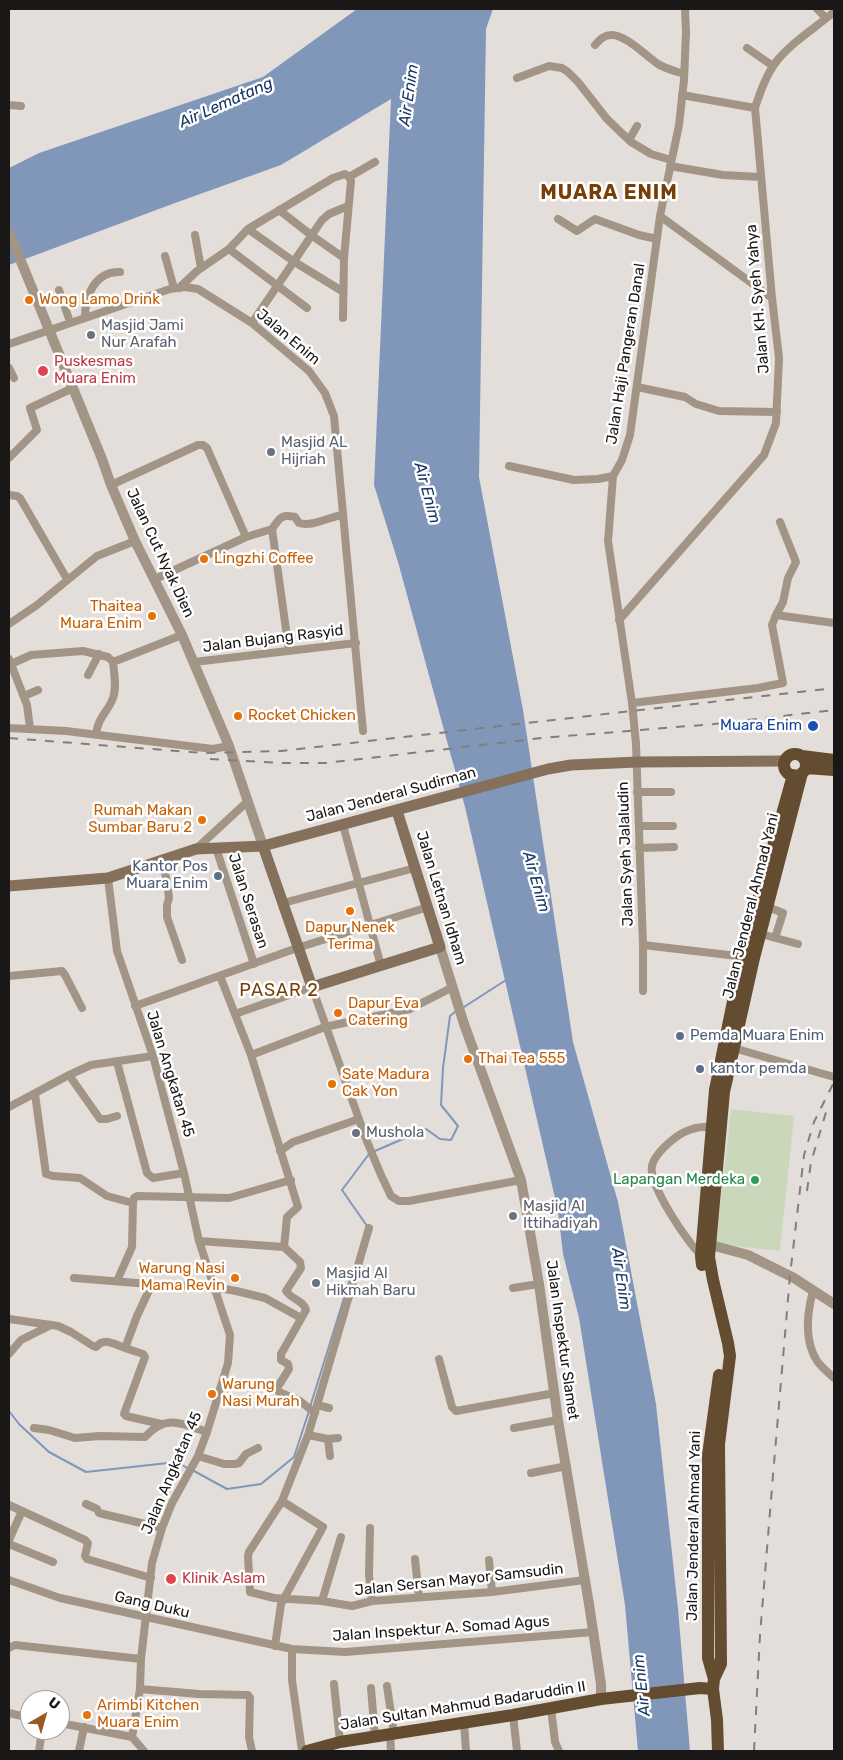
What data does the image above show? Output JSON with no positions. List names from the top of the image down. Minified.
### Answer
{"streets":{"highway":["Jalan Jenderal Ahmad Yani","Jalan Sultan Mahmud Badaruddin II"],"main road":["Jalan Jenderal Sudirman","Jalan Letnan Idham"],"street":["Jalan KH. Syeh Yahya","Jalan Enim","Jalan Haji Pangeran Danal","Jalan Cut Nyak Dien","Jalan Bujang Rasyid","Jalan Syeh Jalaludin","Jalan Serasan","Jalan Angkatan 45","Jalan Inspektur Slamet","Jalan Sersan Mayor Samsudin","Gang Duku","Jalan Inspektur A. Somad Agus"]},"crossings":[["Jalan KH. Syeh Yahya","Jalan Haji Pangeran Danal"],["Jalan Enim","Jalan Cut Nyak Dien"],["Jalan Enim","Jalan Bujang Rasyid"],["Jalan Haji Pangeran Danal","Jalan Jenderal Sudirman"],["Jalan Haji Pangeran Danal","Jalan Syeh Jalaludin"],["Jalan Cut Nyak Dien","Jalan Bujang Rasyid"],["Jalan Cut Nyak Dien","Jalan Jenderal Sudirman"],["Jalan Jenderal Sudirman","Jalan Syeh Jalaludin"],["Jalan Jenderal Sudirman","Jalan Letnan Idham"],["Jalan Jenderal Sudirman","Jalan Serasan"],["Jalan Jenderal Sudirman","Jalan Angkatan 45"],["Jalan Syeh Jalaludin","Jalan Jenderal Ahmad Yani"],["Jalan Letnan Idham","Jalan Inspektur Slamet"],["Jalan Jenderal Ahmad Yani","Jalan Sultan Mahmud Badaruddin II"],["Jalan Angkatan 45","Gang Duku"],["Jalan Inspektur Slamet","Jalan Sersan Mayor Samsudin"],["Jalan Inspektur Slamet","Jalan Inspektur A. Somad Agus"],["Jalan Inspektur Slamet","Jalan Sultan Mahmud Badaruddin II"],["Gang Duku","Jalan Inspektur A. Somad Agus"]],"districts":["MUARA ENIM","PASAR 2"],"water":["Air Enim","Air Lematang"],"places":["Wong Lamo Drink","Masjid Jami Nur Arafah","Puskesmas Muara Enim","Masjid AL Hijriah","Lingzhi Coffee","Thaitea Muara Enim","Rocket Chicken","Muara Enim","Rumah Makan Sumbar Baru 2","Kantor Pos Muara Enim","Dapur Nenek Terima","Dapur Eva Catering","Pemda Muara Enim","Thai Tea 555","kantor pemda","Sate Madura Cak Yon","Mushola","Lapangan Merdeka","Masjid Al Ittihadiyah","Warung Nasi Mama Revin","Masjid Al Hikmah Baru","Warung Nasi Murah","Klinik Aslam","Arimbi Kitchen Muara Enim"],"north":"top right"}
